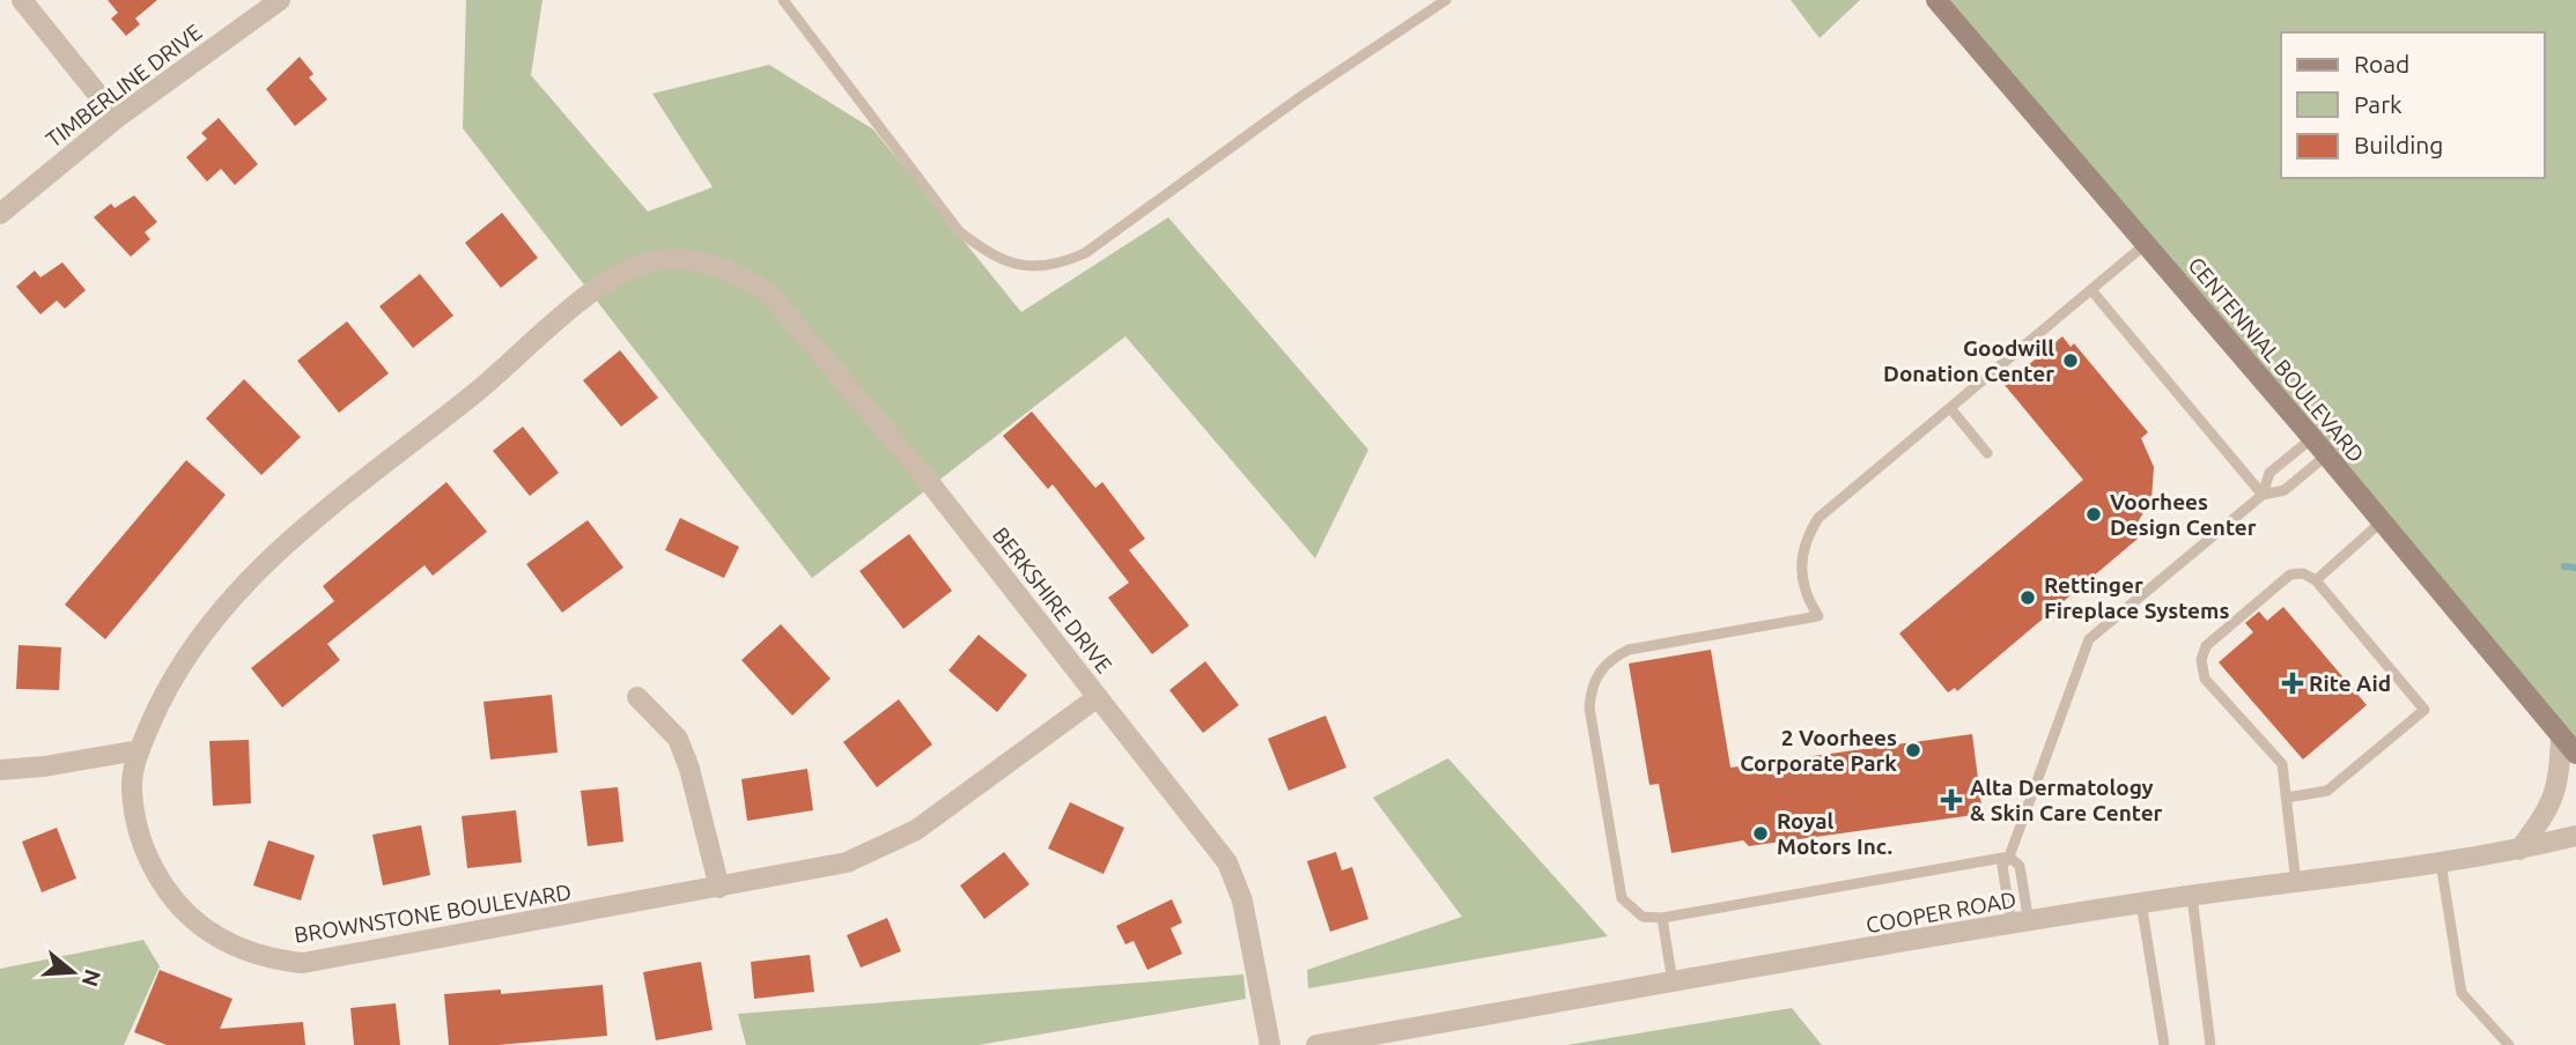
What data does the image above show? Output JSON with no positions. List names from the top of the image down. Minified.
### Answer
{"streets":{"main road":["CENTENNIAL BOULEVARD"],"street":["TIMBERLINE DRIVE","BERKSHIRE DRIVE","COOPER ROAD","BROWNSTONE BOULEVARD"]},"crossings":[["BERKSHIRE DRIVE","BROWNSTONE BOULEVARD"]],"places":{"other":["Goodwill Donation Center","Voorhees Design Center","Rettinger Fireplace Systems","2 Voorhees Corporate Park","Royal Motors Inc."],"health":["Rite Aid","Alta Dermatology & Skin Care Center"]},"legend":["Road","Park","Building"],"north":"right"}
